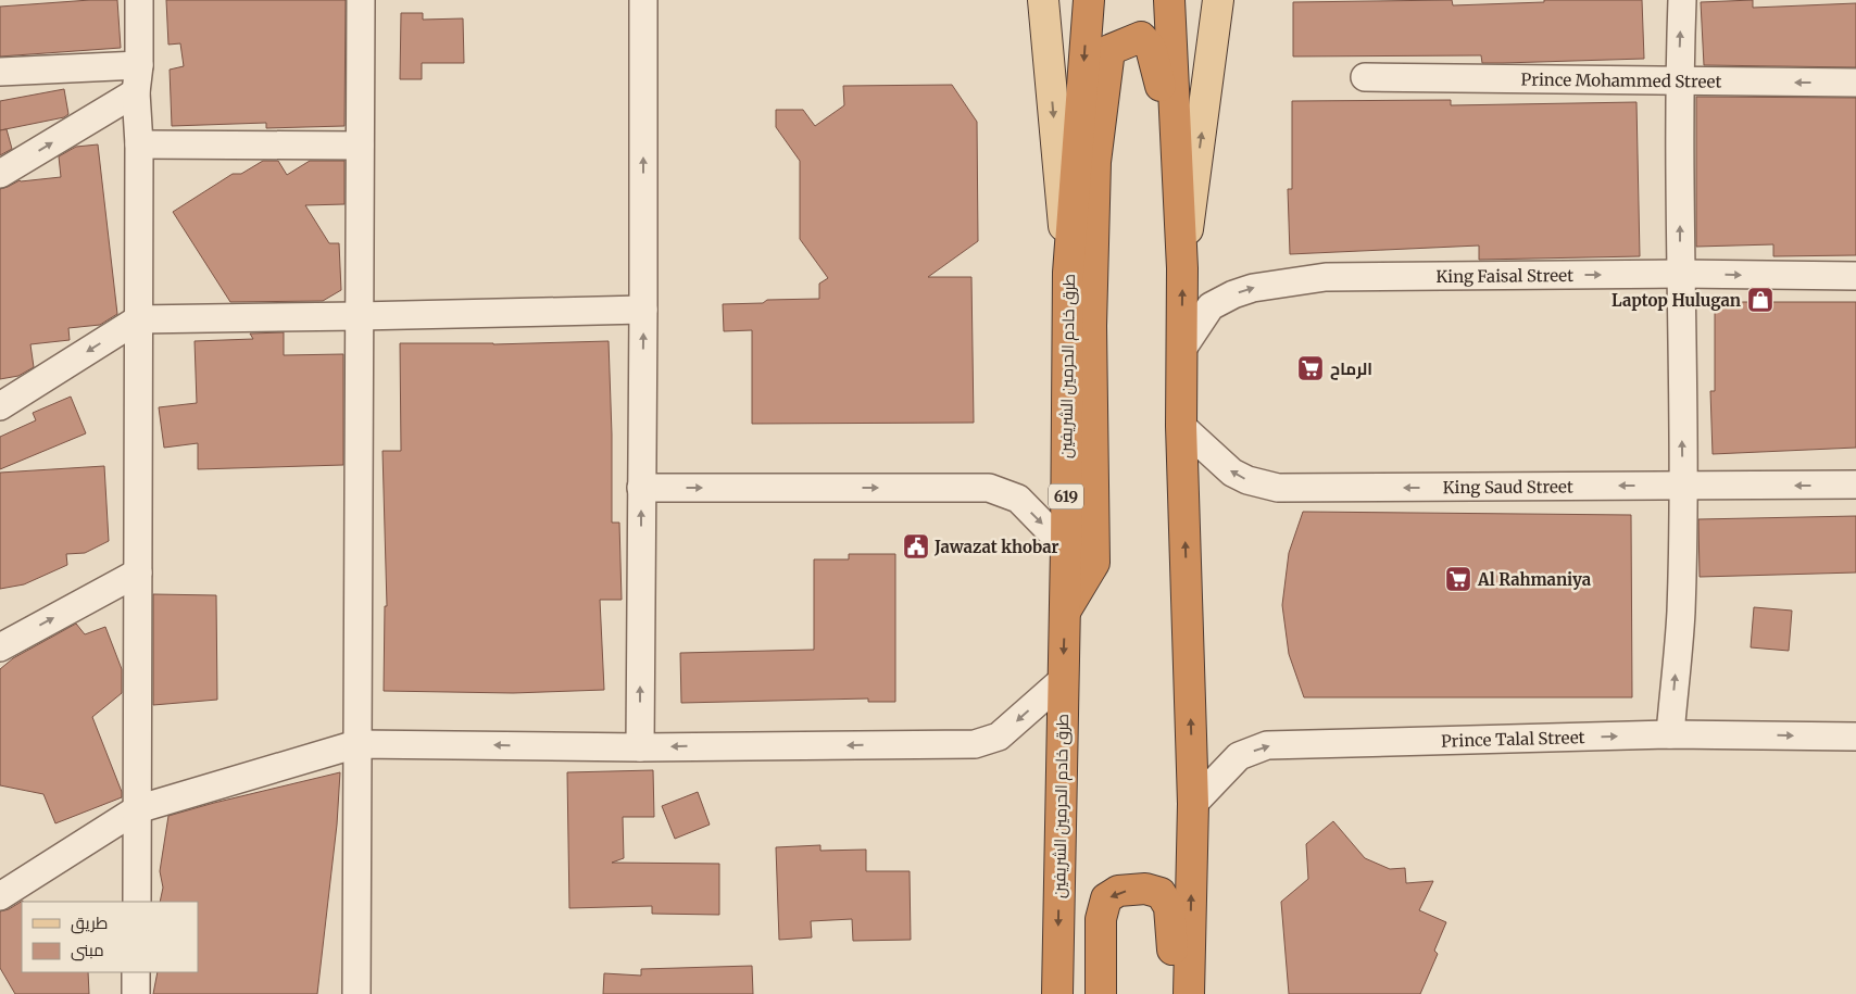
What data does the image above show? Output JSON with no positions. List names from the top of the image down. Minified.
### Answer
{"streets":{"highway":["طرق خادم الحرمين الشريفين","619"],"street":["Prince Mohammed Street","King Faisal Street","King Saud Street","Prince Talal Street"]},"one_way":["Prince Mohammed Street","King Faisal Street","King Saud Street","Prince Talal Street"],"places":{"shop":["Laptop Hulugan"],"supermarket":["الرماح","Al Rahmaniya"],"public building":["Jawazat khobar"]},"legend":["طريق","مبنى"]}
